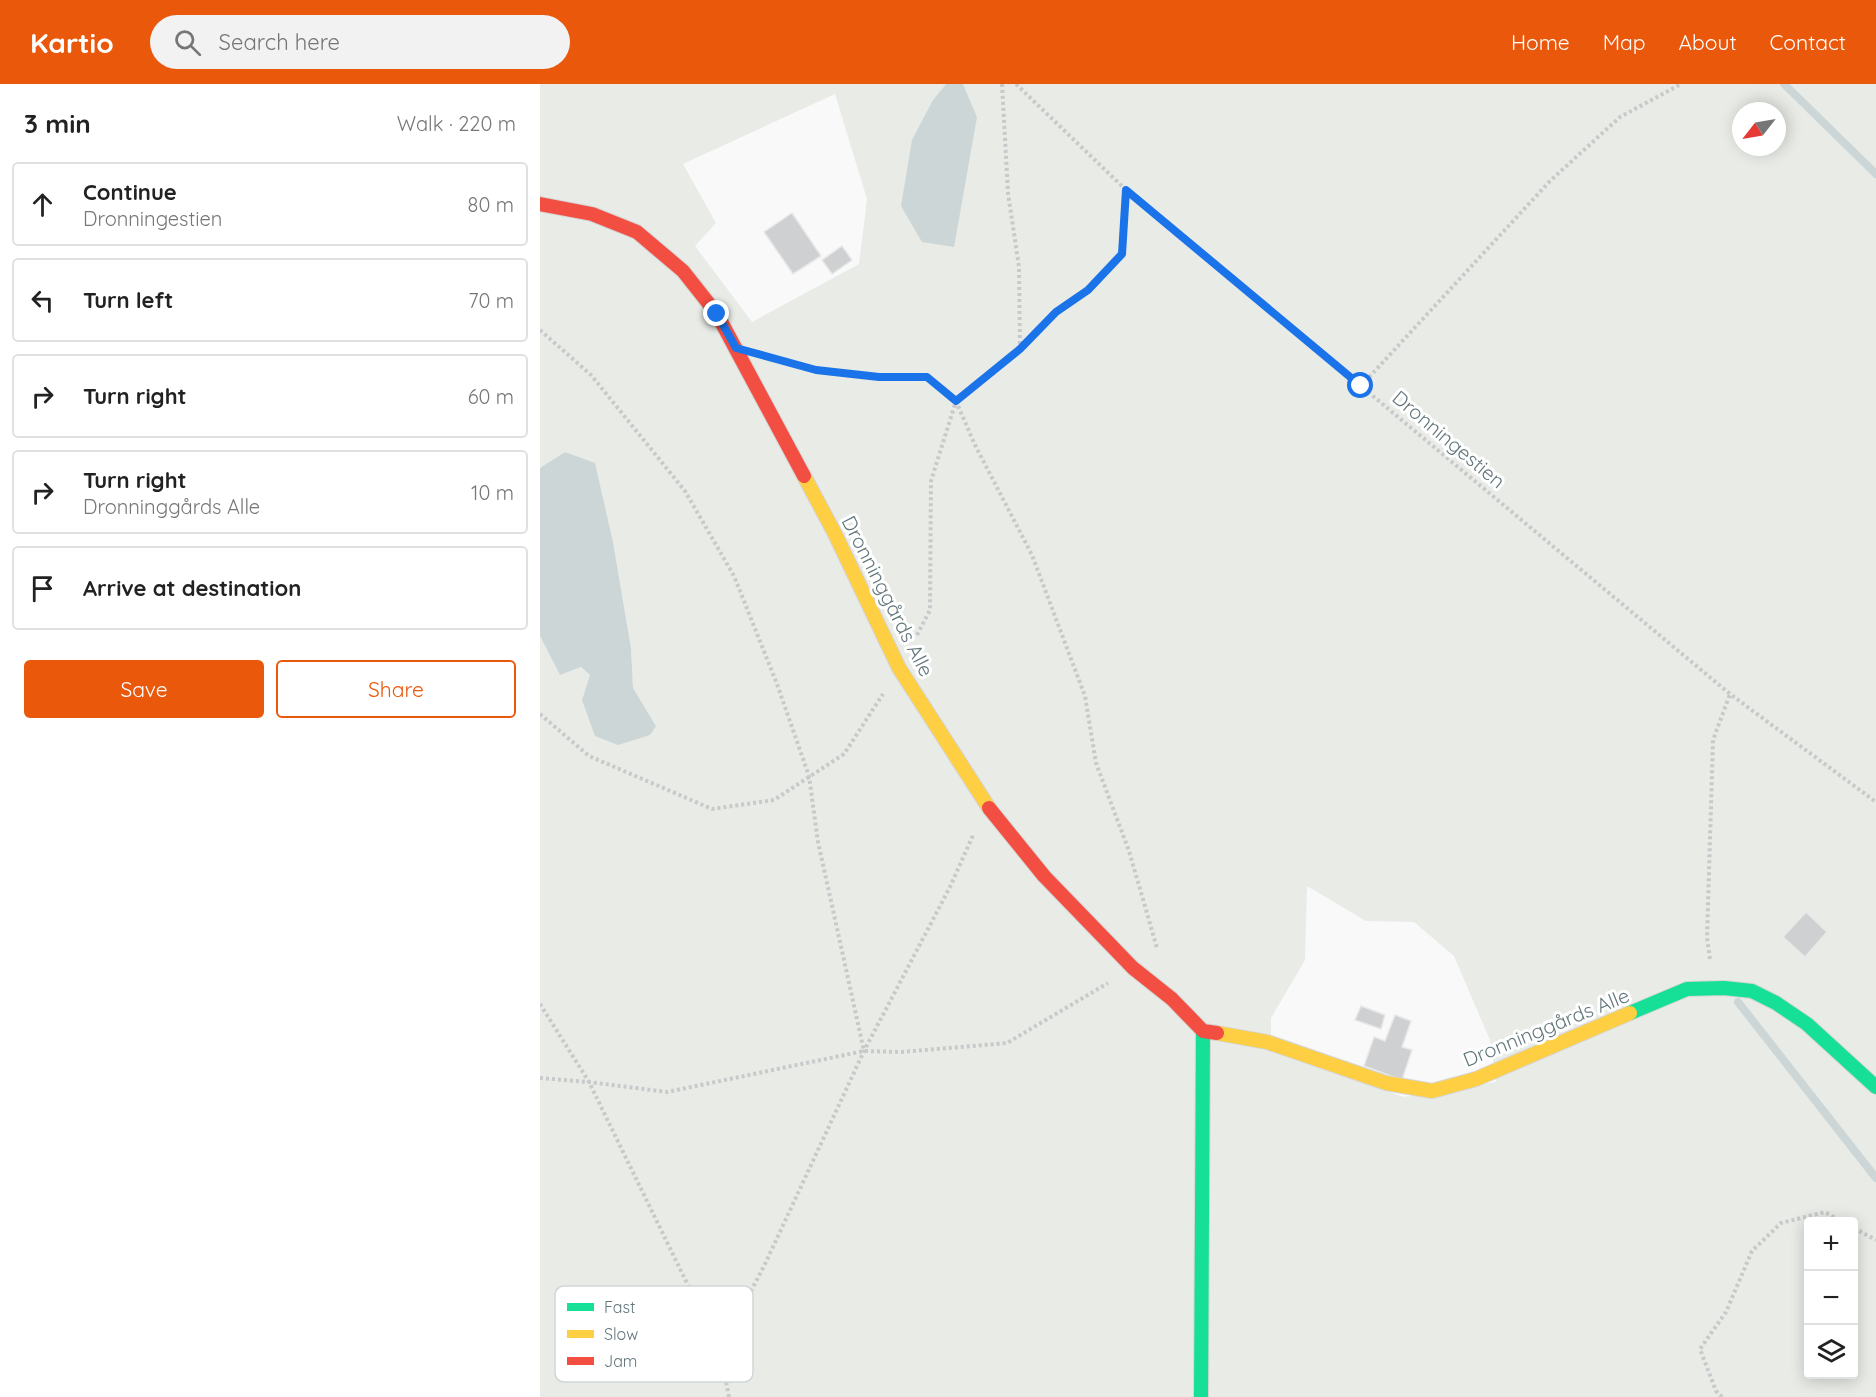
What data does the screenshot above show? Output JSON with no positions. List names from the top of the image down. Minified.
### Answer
{"streets":{"street":["Dronninggårds Alle"],"path":["Dronningestien"]},"legend":["Fast","Slow","Jam"],"north":"bottom left","page":{"header":"Kartio","search":"Search here","nav":["Home","Map","About","Contact"],"heading":["3 min","Walk · 220 m"],"list":[["Continue","Dronningestien","80 m"],["Turn left","70 m"],["Turn right","60 m"],["Turn right","Dronninggårds Alle","10 m"],"Arrive at destination"],"buttons":["Save","Share"],"map_buttons":["+","−"]}}
